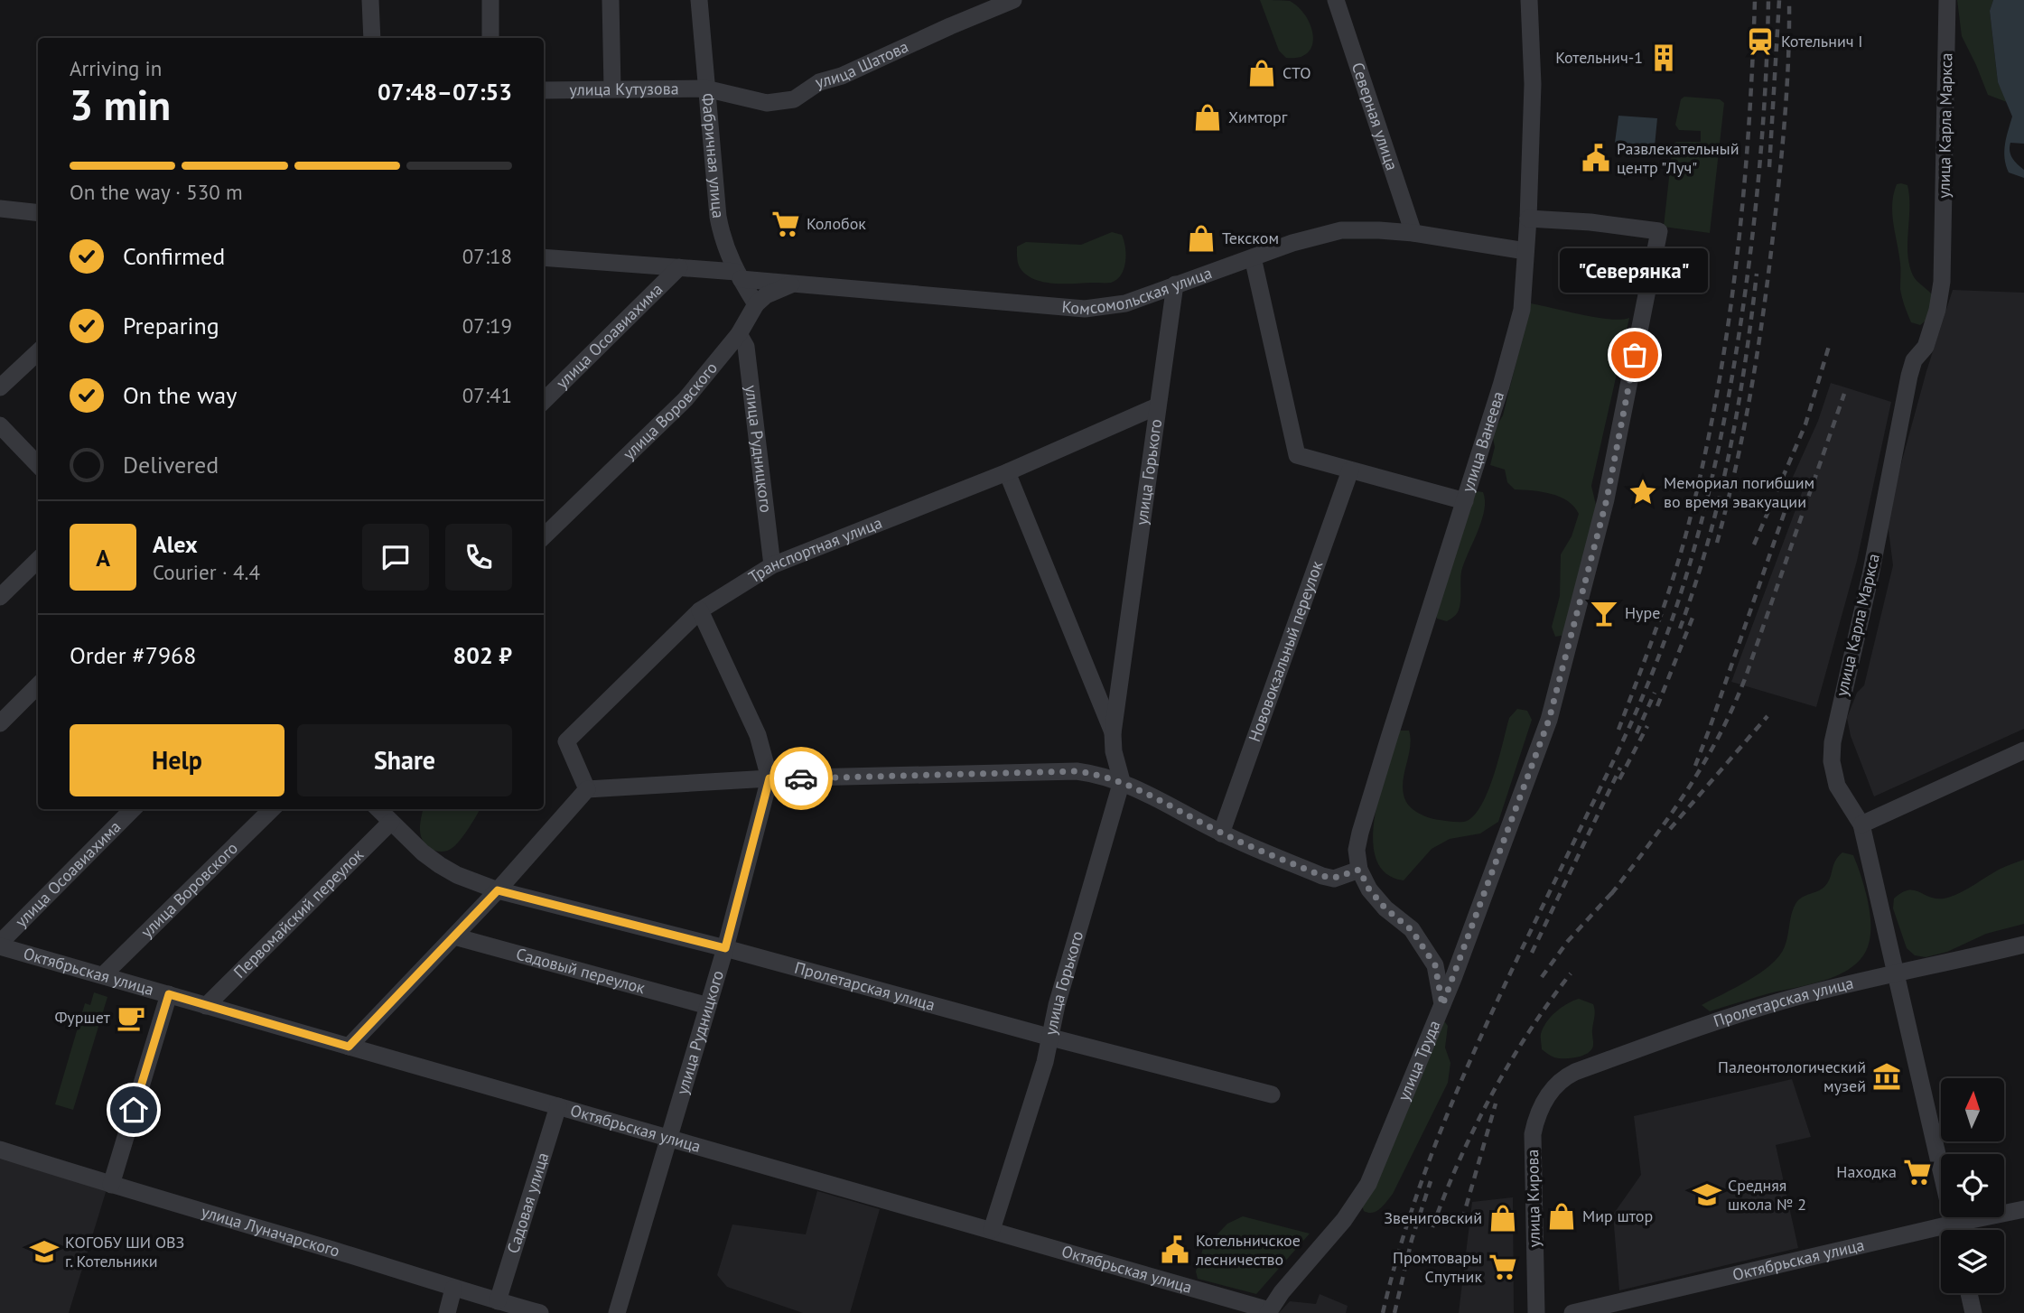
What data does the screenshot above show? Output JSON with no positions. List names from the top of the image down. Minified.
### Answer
{"streets":{"street":["улица Шатова","улица Кутузова","Северная улица","улица Карла Маркса","Фабричная улица","Комсомольская улица","улица Осоавиахима","улица Воровского","улица Ванеева","улица Рудницкого","улица Горького","Транспортная улица","Нововокзальный переулок","Первомайский переулок","Октябрьская улица","Садовый переулок","Пролетарская улица","улица Труда","улица Кирова","Садовая улица","улица Луначарского"]},"crossings":[["улица Шатова","улица Кутузова"],["улица Шатова","Фабричная улица"],["улица Кутузова","Фабричная улица"],["Северная улица","Комсомольская улица"],["улица Карла Маркса","Пролетарская улица"],["Фабричная улица","Комсомольская улица"],["Фабричная улица","улица Воровского"],["Комсомольская улица","улица Осоавиахима"],["Комсомольская улица","улица Воровского"],["Комсомольская улица","улица Ванеева"],["Комсомольская улица","улица Горького"],["улица Осоавиахима","Октябрьская улица"],["улица Воровского","улица Рудницкого"],["улица Воровского","Октябрьская улица"],["улица Ванеева","улица Труда"],["улица Рудницкого","Транспортная улица"],["улица Рудницкого","Октябрьская улица"],["улица Рудницкого","Садовый переулок"],["улица Рудницкого","Пролетарская улица"],["улица Горького","Транспортная улица"],["улица Горького","Октябрьская улица"],["улица Горького","Пролетарская улица"],["Первомайский переулок","Октябрьская улица"],["Первомайский переулок","Пролетарская улица"],["Октябрьская улица","улица Труда"],["Октябрьская улица","Садовая улица"],["Пролетарская улица","улица Кирова"],["Садовая улица","улица Луначарского"]],"places":{"station":["Котельнич I"],"building":["Котельнич-1"],"shop":["СТО","Химторг","Текском","Мир штор","Звениговский"],"public building":["Развлекательный центр \"Луч\"","Котельничское лесничество"],"supermarket":["Колобок","Находка","Промтовары Спутник"],"other":["\"Северянка\""],"place":["Мемориал погибшим во время эвакуации"],"bar":["Hype"],"cafe":["Фуршет"],"museum":["Палеонтологический музей"],"school or university":["Средняя школа № 2","КОГОБУ ШИ ОВЗ г. Котельники"]},"north":"top","page":{"heading":["3 min","Arriving in","07:48–07:53"],"panel":["Alex","Courier · 4.4","Order #7968","802 ₽"],"bar":"On the way · 530 m","list":[["Confirmed","07:18"],["Preparing","07:19"],["On the way","07:41"],"Delivered"],"bubble":"\"Северянка\"","round":"A","buttons":["Help","Share"]}}
